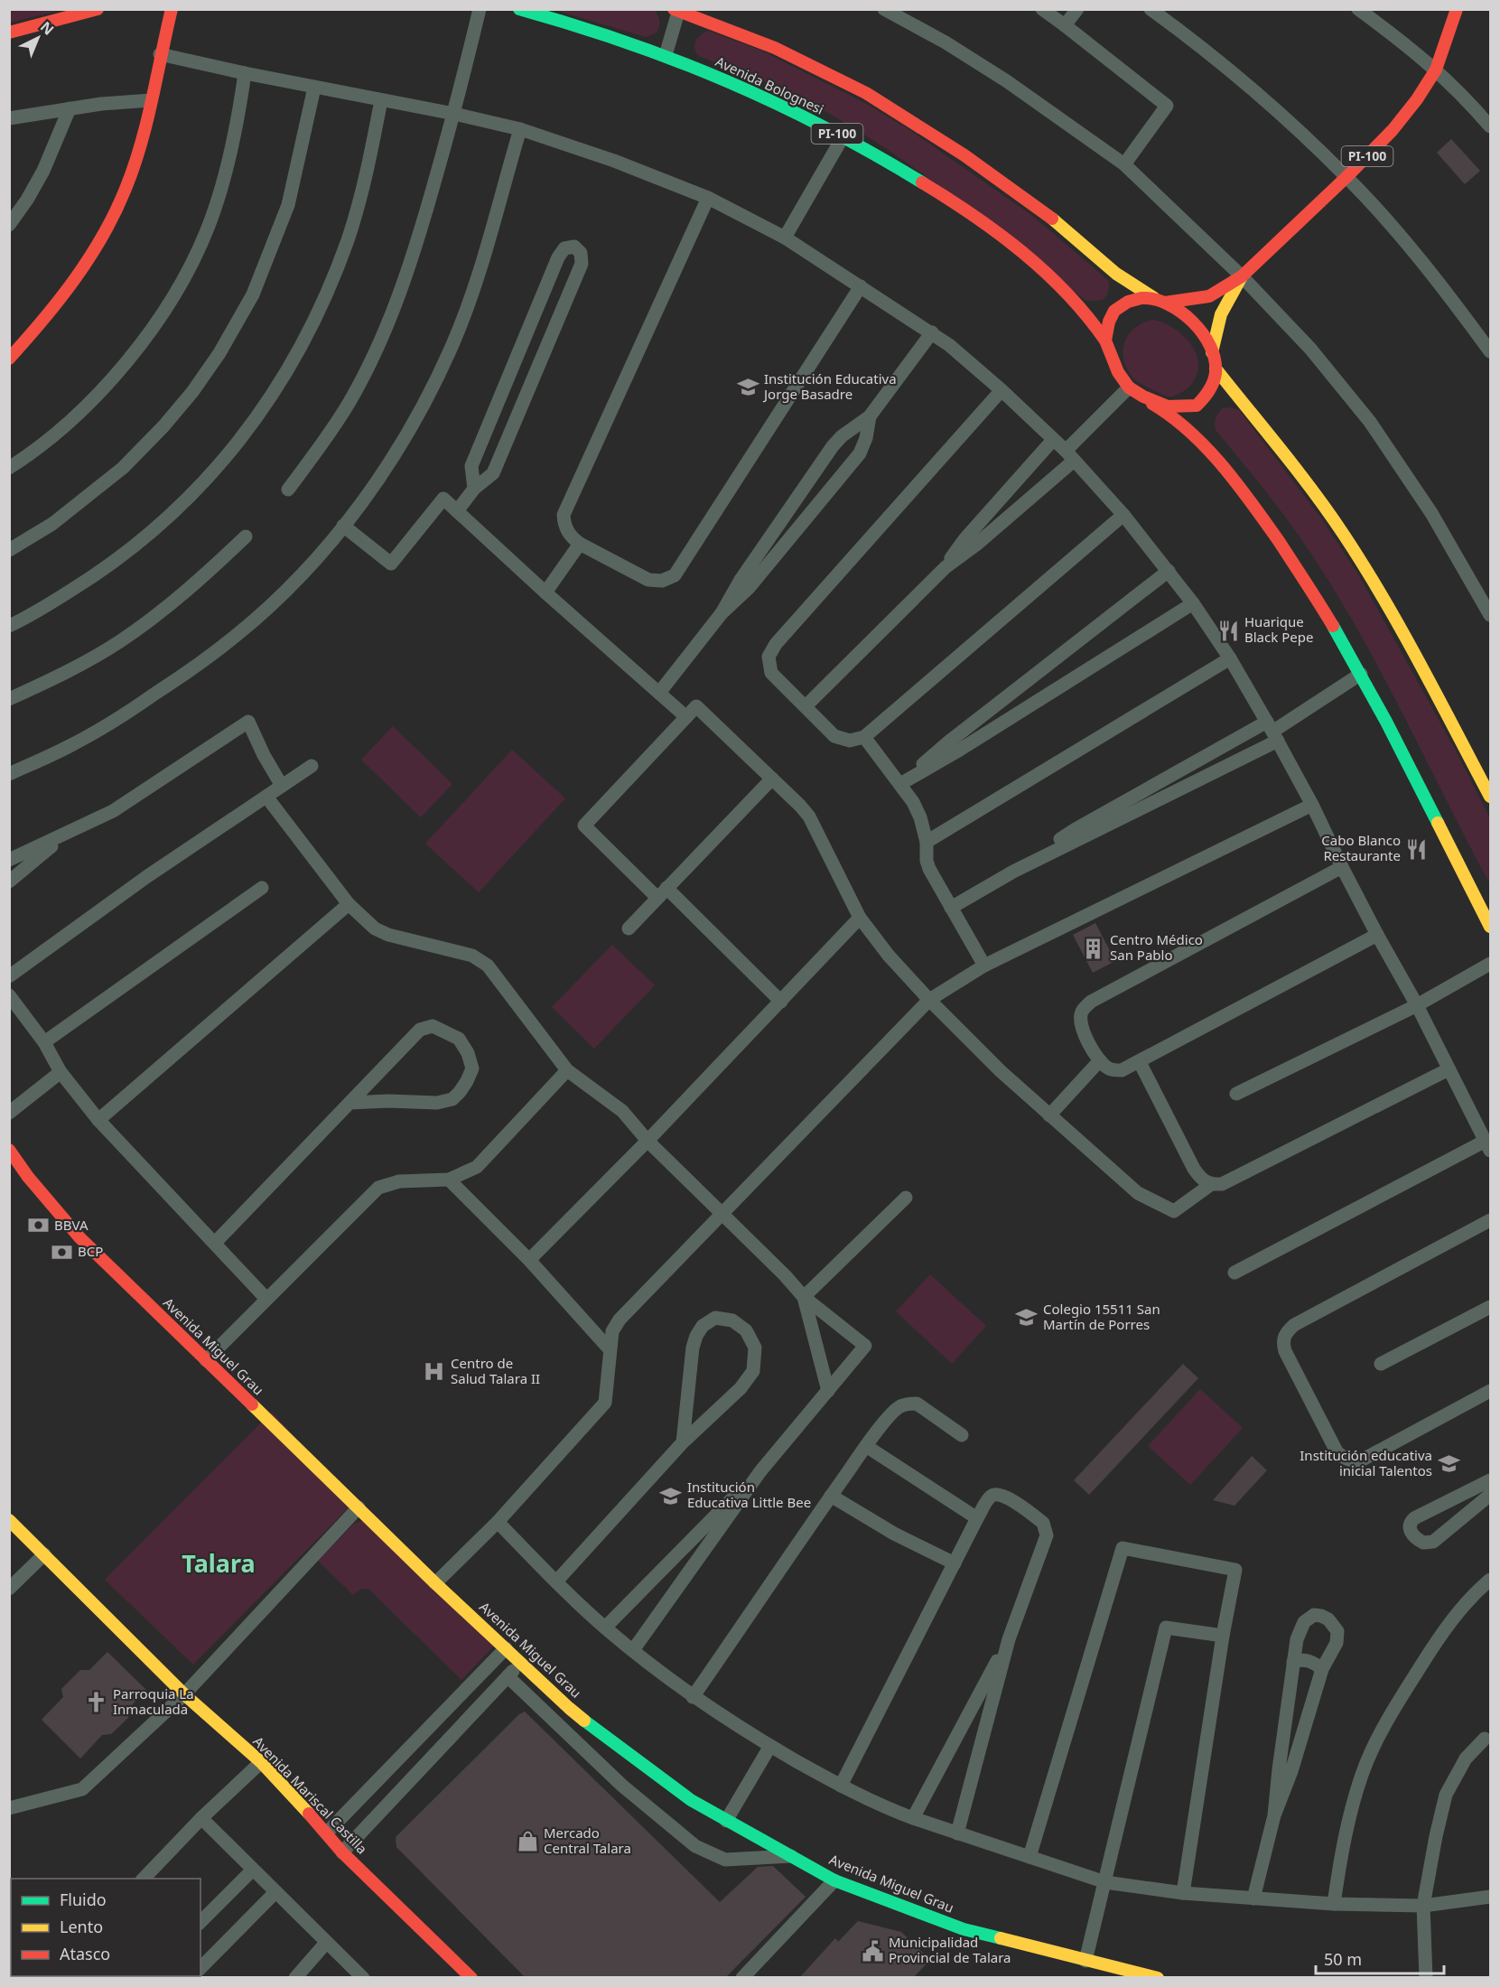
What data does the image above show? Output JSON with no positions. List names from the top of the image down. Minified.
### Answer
{"streets":{"main road":["Avenida Bolognesi","PI-100","Avenida Miguel Grau","Avenida Mariscal Castilla"]},"crossings":[["Avenida Bolognesi","PI-100"]],"districts":["Talara"],"places":{"school or university":["Institución Educativa Jorge Basadre","Colegio 15511 San Martín de Porres","Institución educativa inicial Talentos","Institución Educativa Little Bee"],"restaurant":["Huarique Black Pepe","Cabo Blanco Restaurante"],"building":["Centro Médico San Pablo"],"bank":["BBVA","BCP"],"hospital":["Centro de Salud Talara II"],"church":["Parroquia La Inmaculada"],"shop":["Mercado Central Talara"],"public building":["Municipalidad Provincial de Talara"]},"legend":["Fluido","Lento","Atasco"],"scale_bar":"50 m","north":"top right"}
